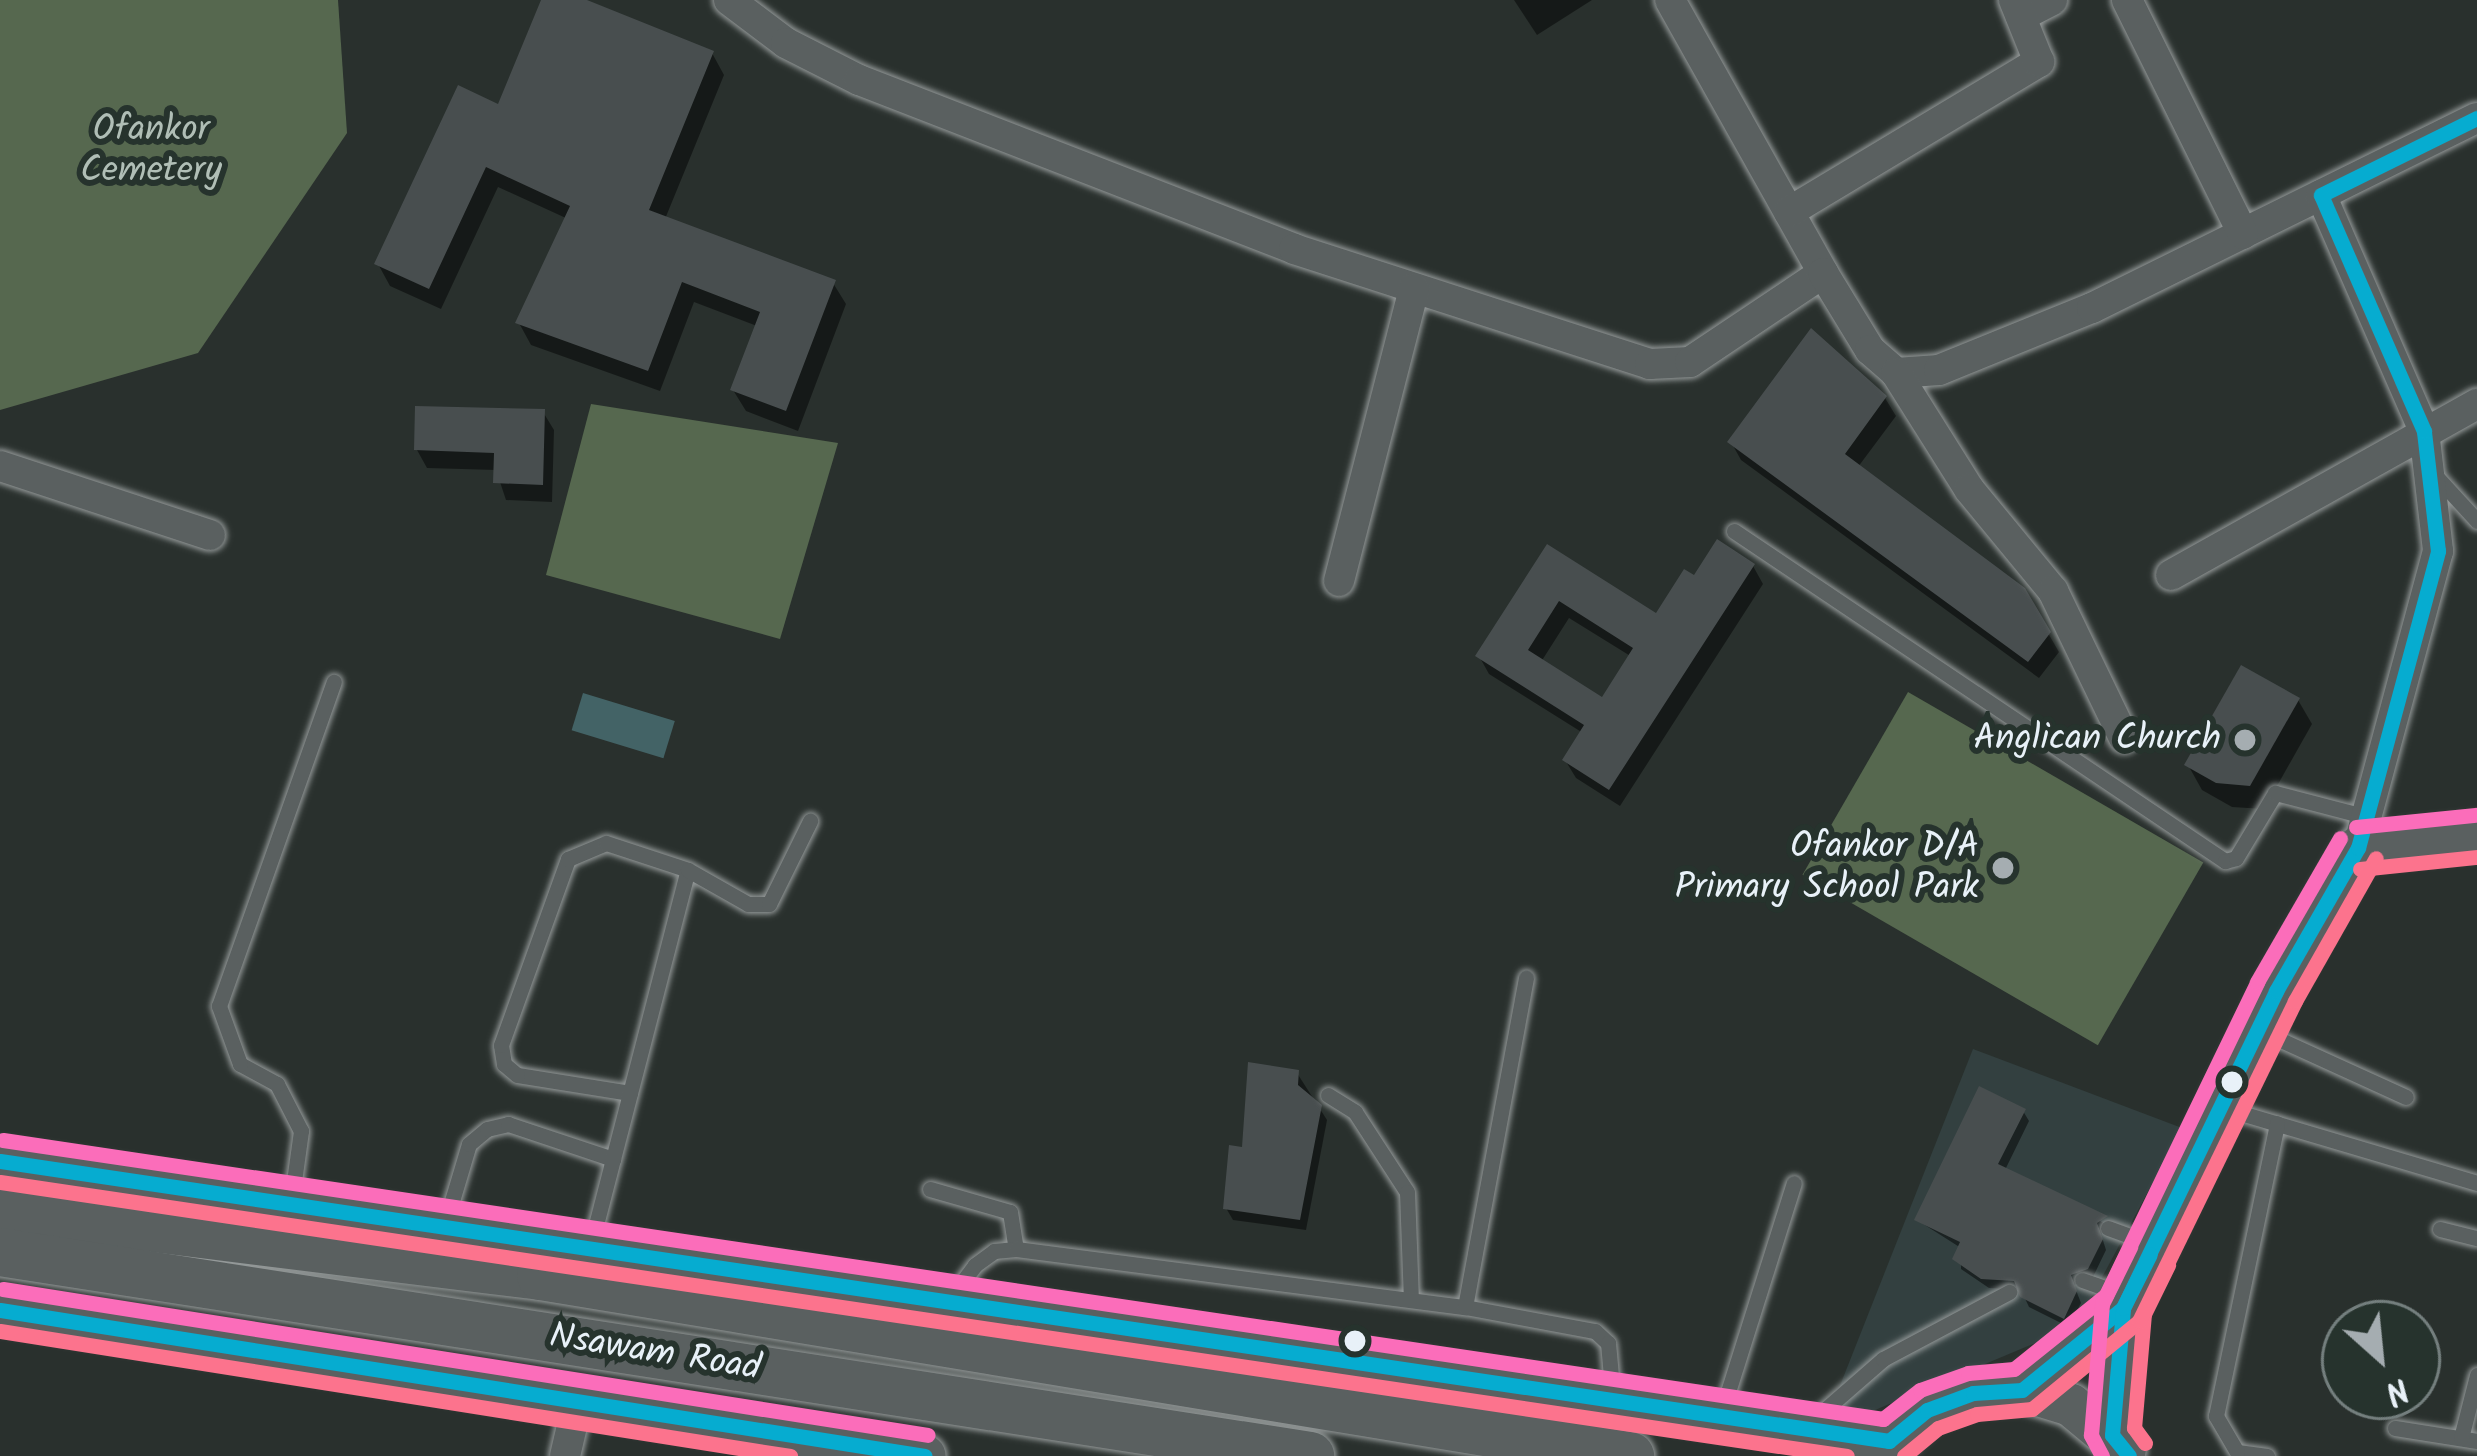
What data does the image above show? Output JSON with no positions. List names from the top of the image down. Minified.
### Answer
{"streets":{"highway":["Nsawam Road"]},"parks":["Ofankor Cemetery"],"places":["Anglican Church","Ofankor D/A Primary School Park"],"north":"bottom right"}
